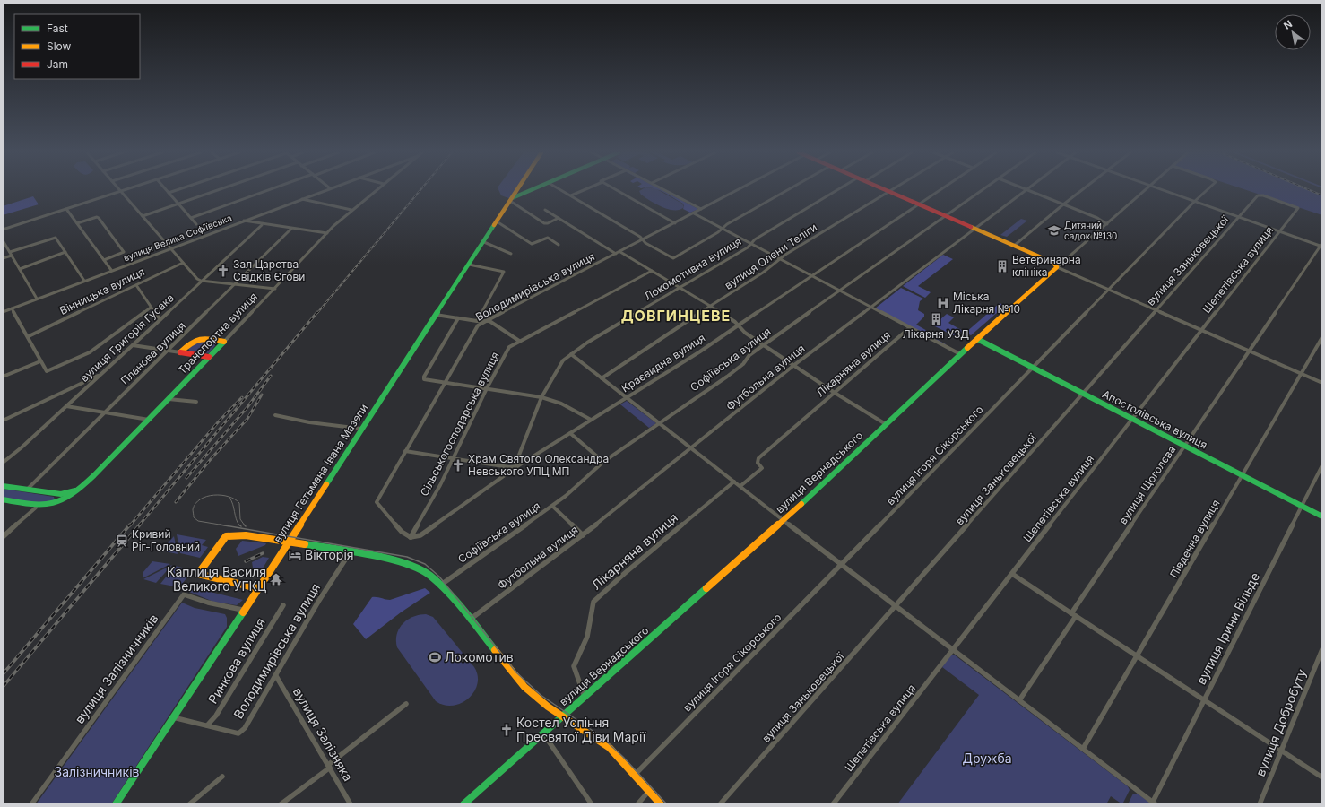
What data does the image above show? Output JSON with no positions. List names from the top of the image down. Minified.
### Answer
{"streets":{"street":["вулиця Велика Софіївська","вулиця Олени Теліги","вулиця Заньковецької","Локомотивна вулиця","Шепетівська вулиця","Володимирівська вулиця","Вінницька вулиця","Транспортна вулиця","вулиця Григорія Гусака","Планова вулиця","Софіївська вулиця","Краєвидна вулиця","Лікарняна вулиця","Футбольна вулиця","Апостолівська вулиця","Сільськогосподарська вулиця","вулиця Ігоря Сікорського","вулиця Вернадського","вулиця Гетьмана Івана Мазепи","вулиця Щоголєва","Південна вулиця","вулиця Ірини Вільде","Ринкова вулиця","вулиця Залізничників","вулиця Добробуту","вулиця Залізняка"]},"crossings":[["вулиця Заньковецької","Шепетівська вулиця"],["вулиця Заньковецької","Апостолівська вулиця"],["Локомотивна вулиця","Краєвидна вулиця"],["Шепетівська вулиця","Апостолівська вулиця"],["Володимирівська вулиця","Краєвидна вулиця"],["Володимирівська вулиця","Сільськогосподарська вулиця"],["Володимирівська вулиця","Ринкова вулиця"],["Володимирівська вулиця","вулиця Залізняка"],["Краєвидна вулиця","Сільськогосподарська вулиця"],["Лікарняна вулиця","вулиця Вернадського"],["Апостолівська вулиця","вулиця Ігоря Сікорського"],["Апостолівська вулиця","вулиця Вернадського"],["Апостолівська вулиця","вулиця Щоголєва"],["Апостолівська вулиця","Південна вулиця"],["Апостолівська вулиця","вулиця Ірини Вільде"],["вулиця Гетьмана Івана Мазепи","вулиця Залізничників"]],"districts":["ДОВГИНЦЕВЕ"],"parks":["Дружба","Залізничників"],"places":{"school or university":["Дитячий садок №130"],"building":["Ветеринарна клініка","Лікарня УЗД"],"church":["Зал Царства Свідків Єгови","Храм Святого Олександра Невського УПЦ МП","Костел Успіння Пресвятої Діви Марії"],"hospital":["Міська Лікарня №10"],"station":["Кривий Ріг-Головний"],"hotel":["Вікторія"],"temple":["Каплиця Василя Великого УГКЦ"],"sports":["Локомотив"]},"legend":["Fast","Slow","Jam"],"north":"top left"}
